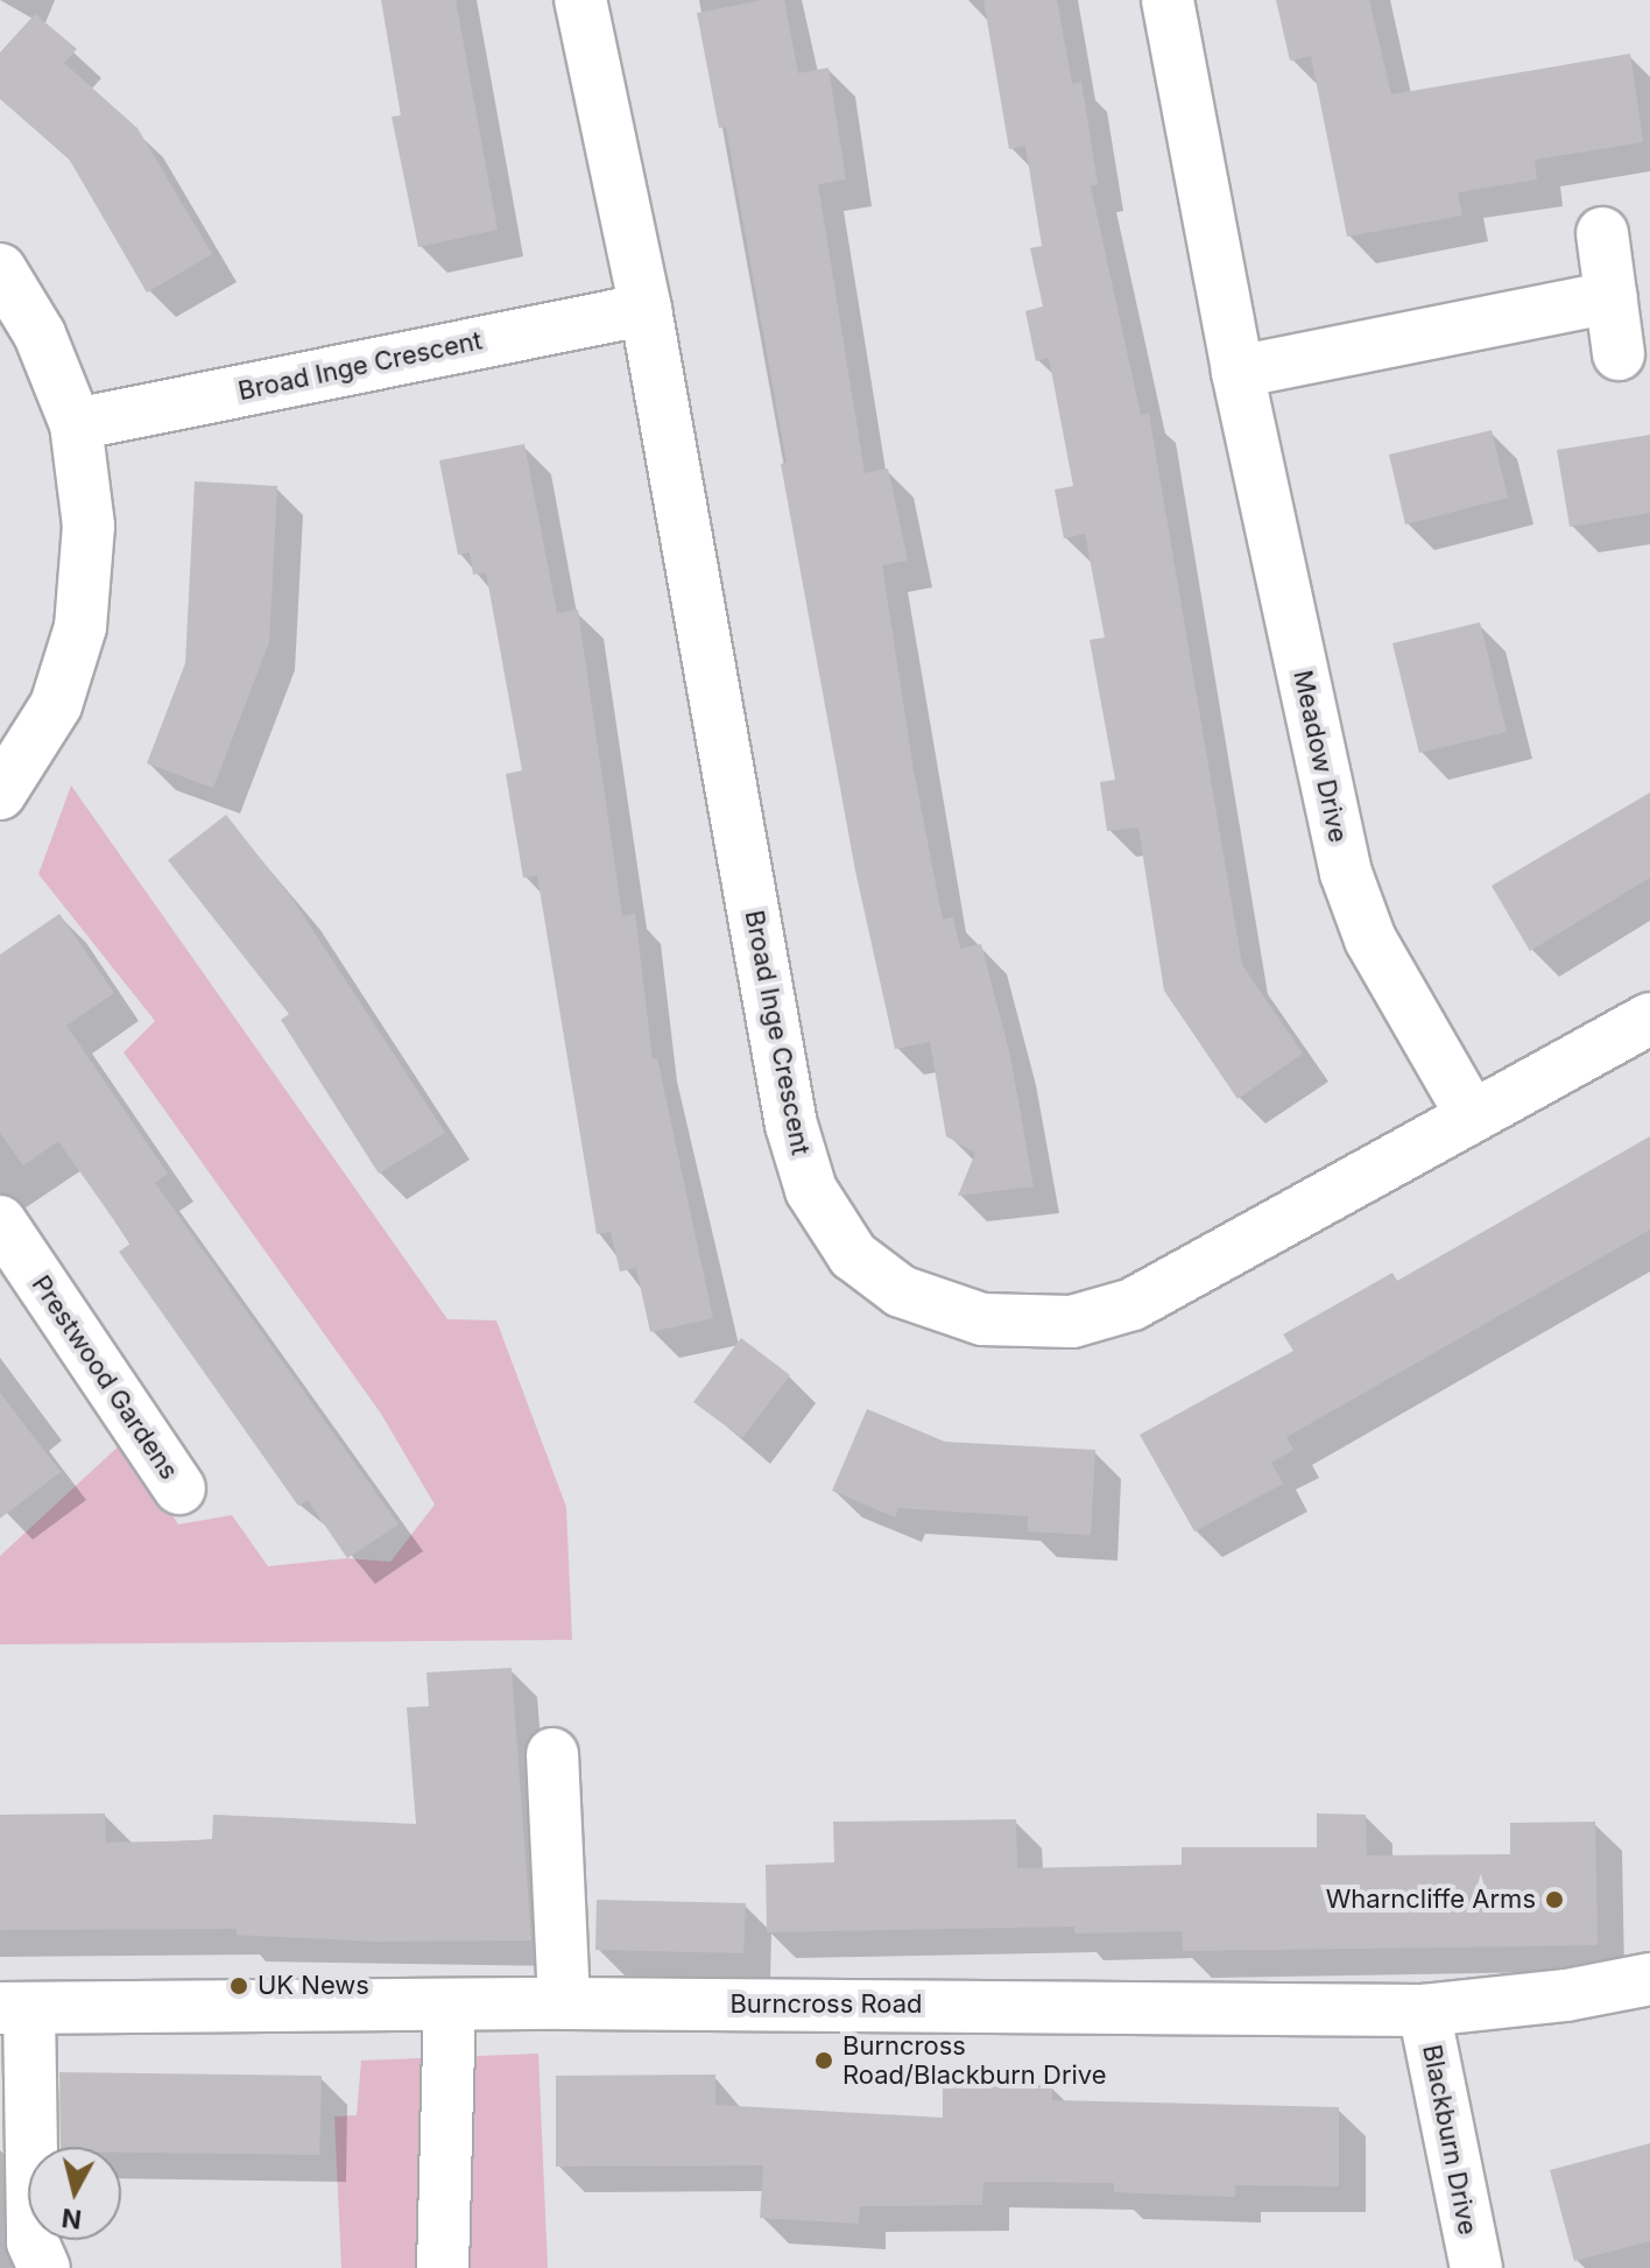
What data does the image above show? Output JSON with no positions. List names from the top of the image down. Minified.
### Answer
{"streets":{"street":["Broad Inge Crescent","Meadow Drive","Prestwood Gardens","Burncross Road","Blackburn Drive"]},"crossings":[["Broad Inge Crescent","Meadow Drive"],["Burncross Road","Blackburn Drive"]],"places":["Wharncliffe Arms","UK News","Burncross Road/Blackburn Drive"],"north":"bottom"}
